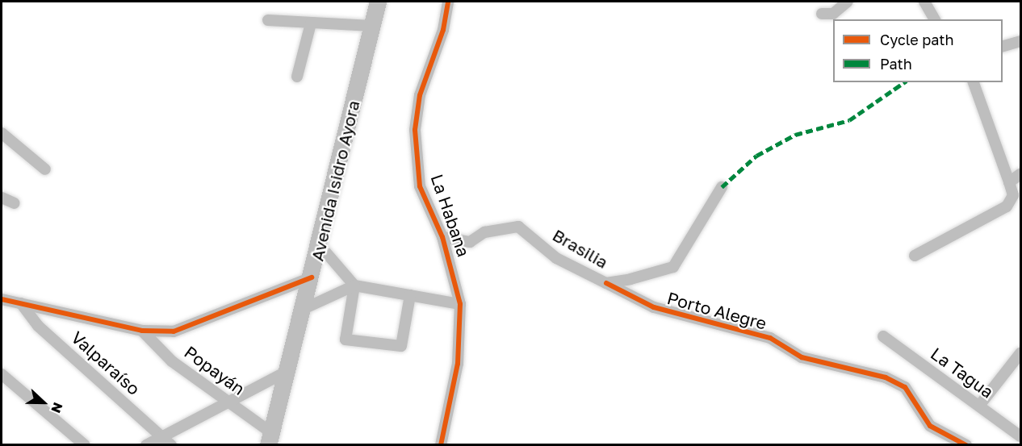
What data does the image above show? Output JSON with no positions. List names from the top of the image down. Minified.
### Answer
{"streets":{"main road":["Avenida Isidro Ayora"],"street":["La Habana","Brasilia","Porto Alegre","Valparaíso","Popayán","La Tagua"]},"crossings":[["Avenida Isidro Ayora","Popayán"],["La Habana","Brasilia"],["Brasilia","Porto Alegre"]],"legend":["Cycle path","Path"],"north":"right"}
